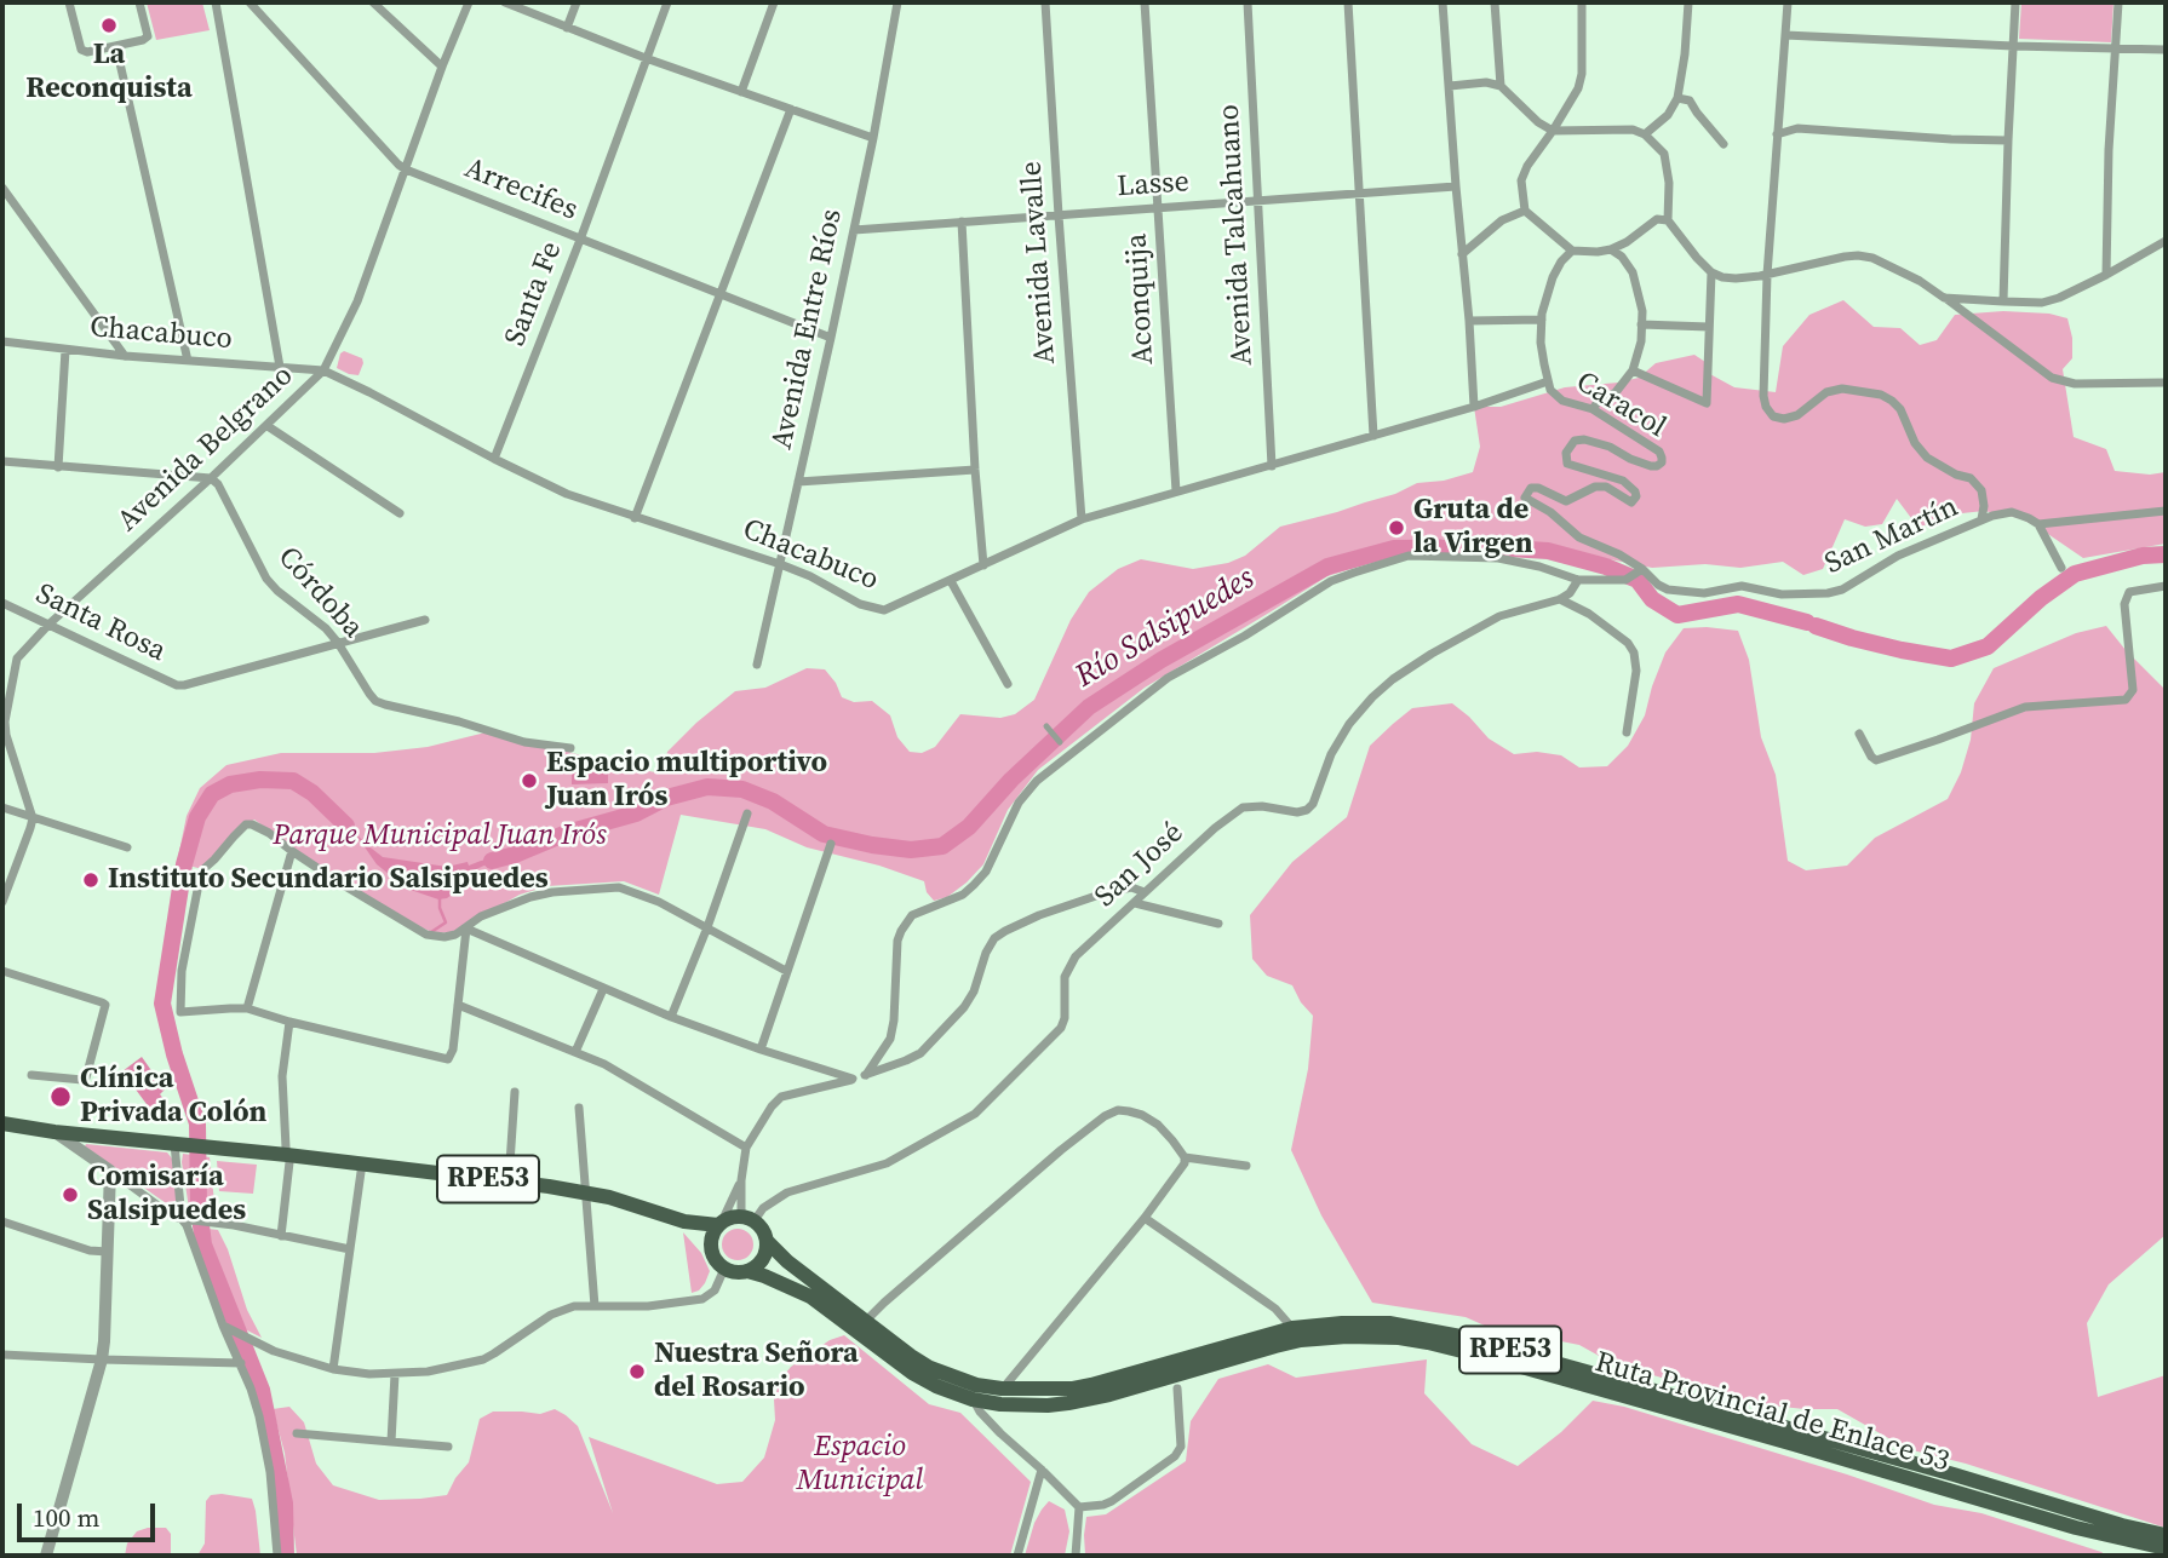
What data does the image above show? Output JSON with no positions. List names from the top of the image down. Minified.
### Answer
{"streets":{"main road":["RPE53","Ruta Provincial de Enlace 53"],"street":["Lasse","Arrecifes","Avenida Talcahuano","Avenida Lavalle","Santa Fe","Aconquija","Avenida Entre Ríos","Chacabuco","Caracol","Avenida Belgrano","San Martín","Córdoba","Santa Rosa","San José"]},"crossings":[["Lasse","Avenida Talcahuano"],["Lasse","Avenida Lavalle"],["Lasse","Aconquija"],["Lasse","Avenida Entre Ríos"],["Arrecifes","Santa Fe"],["Arrecifes","Avenida Entre Ríos"],["Arrecifes","Avenida Belgrano"],["Avenida Talcahuano","Chacabuco"],["Avenida Lavalle","Chacabuco"],["Santa Fe","Chacabuco"],["Aconquija","Chacabuco"],["Avenida Entre Ríos","Chacabuco"],["Chacabuco","Caracol"],["Chacabuco","Avenida Belgrano"],["Caracol","San Martín"],["Avenida Belgrano","Córdoba"],["Avenida Belgrano","Santa Rosa"],["Córdoba","Santa Rosa"],["San José","RPE53"],["San José","Ruta Provincial de Enlace 53"],["RPE53","Ruta Provincial de Enlace 53"]],"water":["Río Salsipuedes"],"parks":["Parque Municipal Juan Irós","Espacio Municipal"],"places":["La Reconquista","Gruta de la Virgen","Espacio multiportivo Juan Irós","Instituto Secundario Salsipuedes","Clínica Privada Colón","Comisaría Salsipuedes","Nuestra Señora del Rosario"],"scale_bar":"100 m"}
